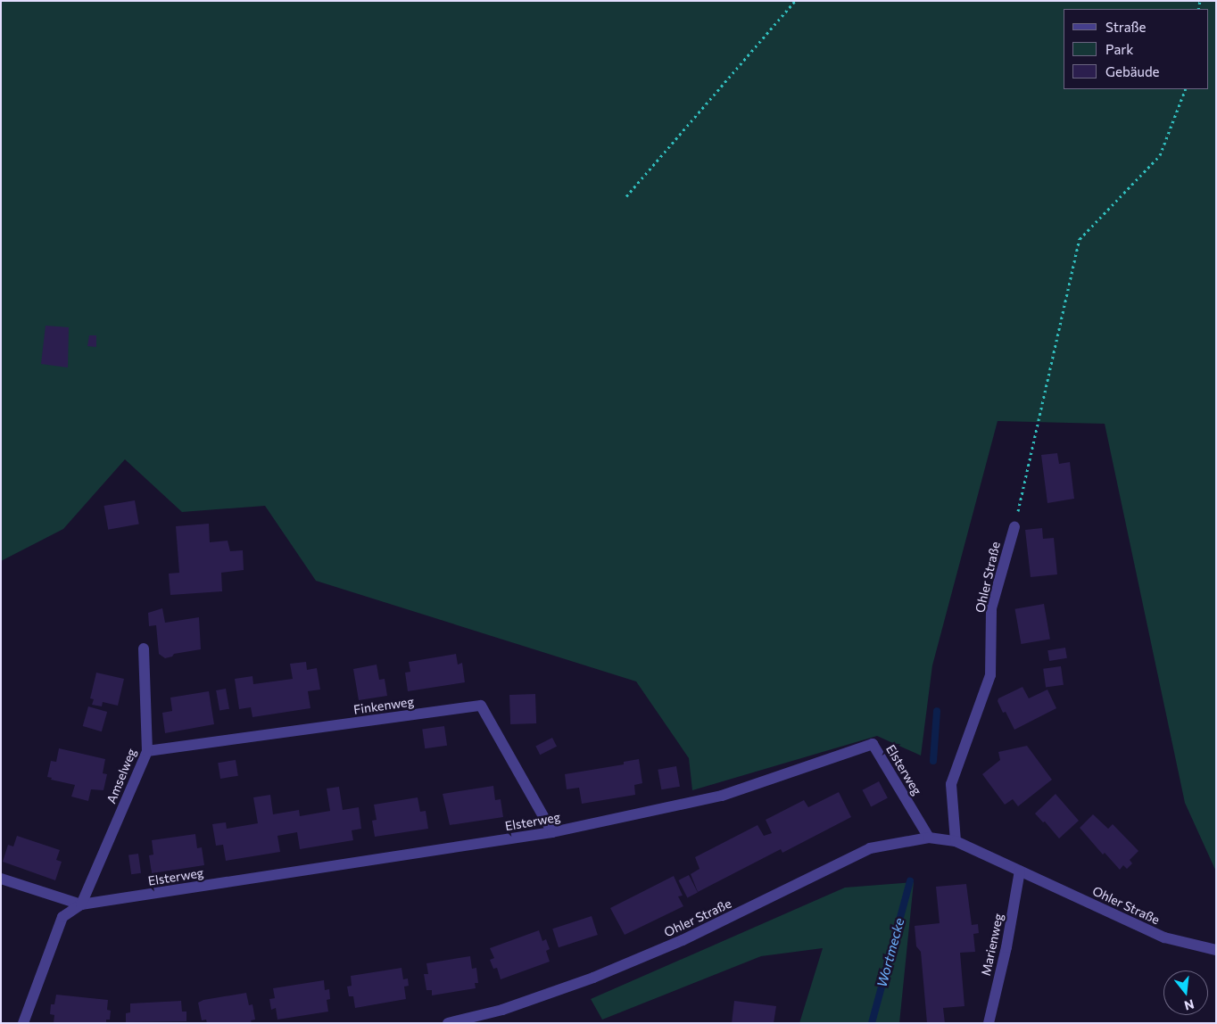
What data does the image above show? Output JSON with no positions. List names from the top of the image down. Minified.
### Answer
{"streets":{"street":["Ohler Straße","Finkenweg","Elsterweg","Amselweg","Marienweg"]},"crossings":[["Ohler Straße","Elsterweg"],["Ohler Straße","Marienweg"],["Finkenweg","Elsterweg"],["Finkenweg","Amselweg"],["Elsterweg","Amselweg"]],"water":["Wortmecke"],"legend":["Straße","Park","Gebäude"],"north":"bottom"}
